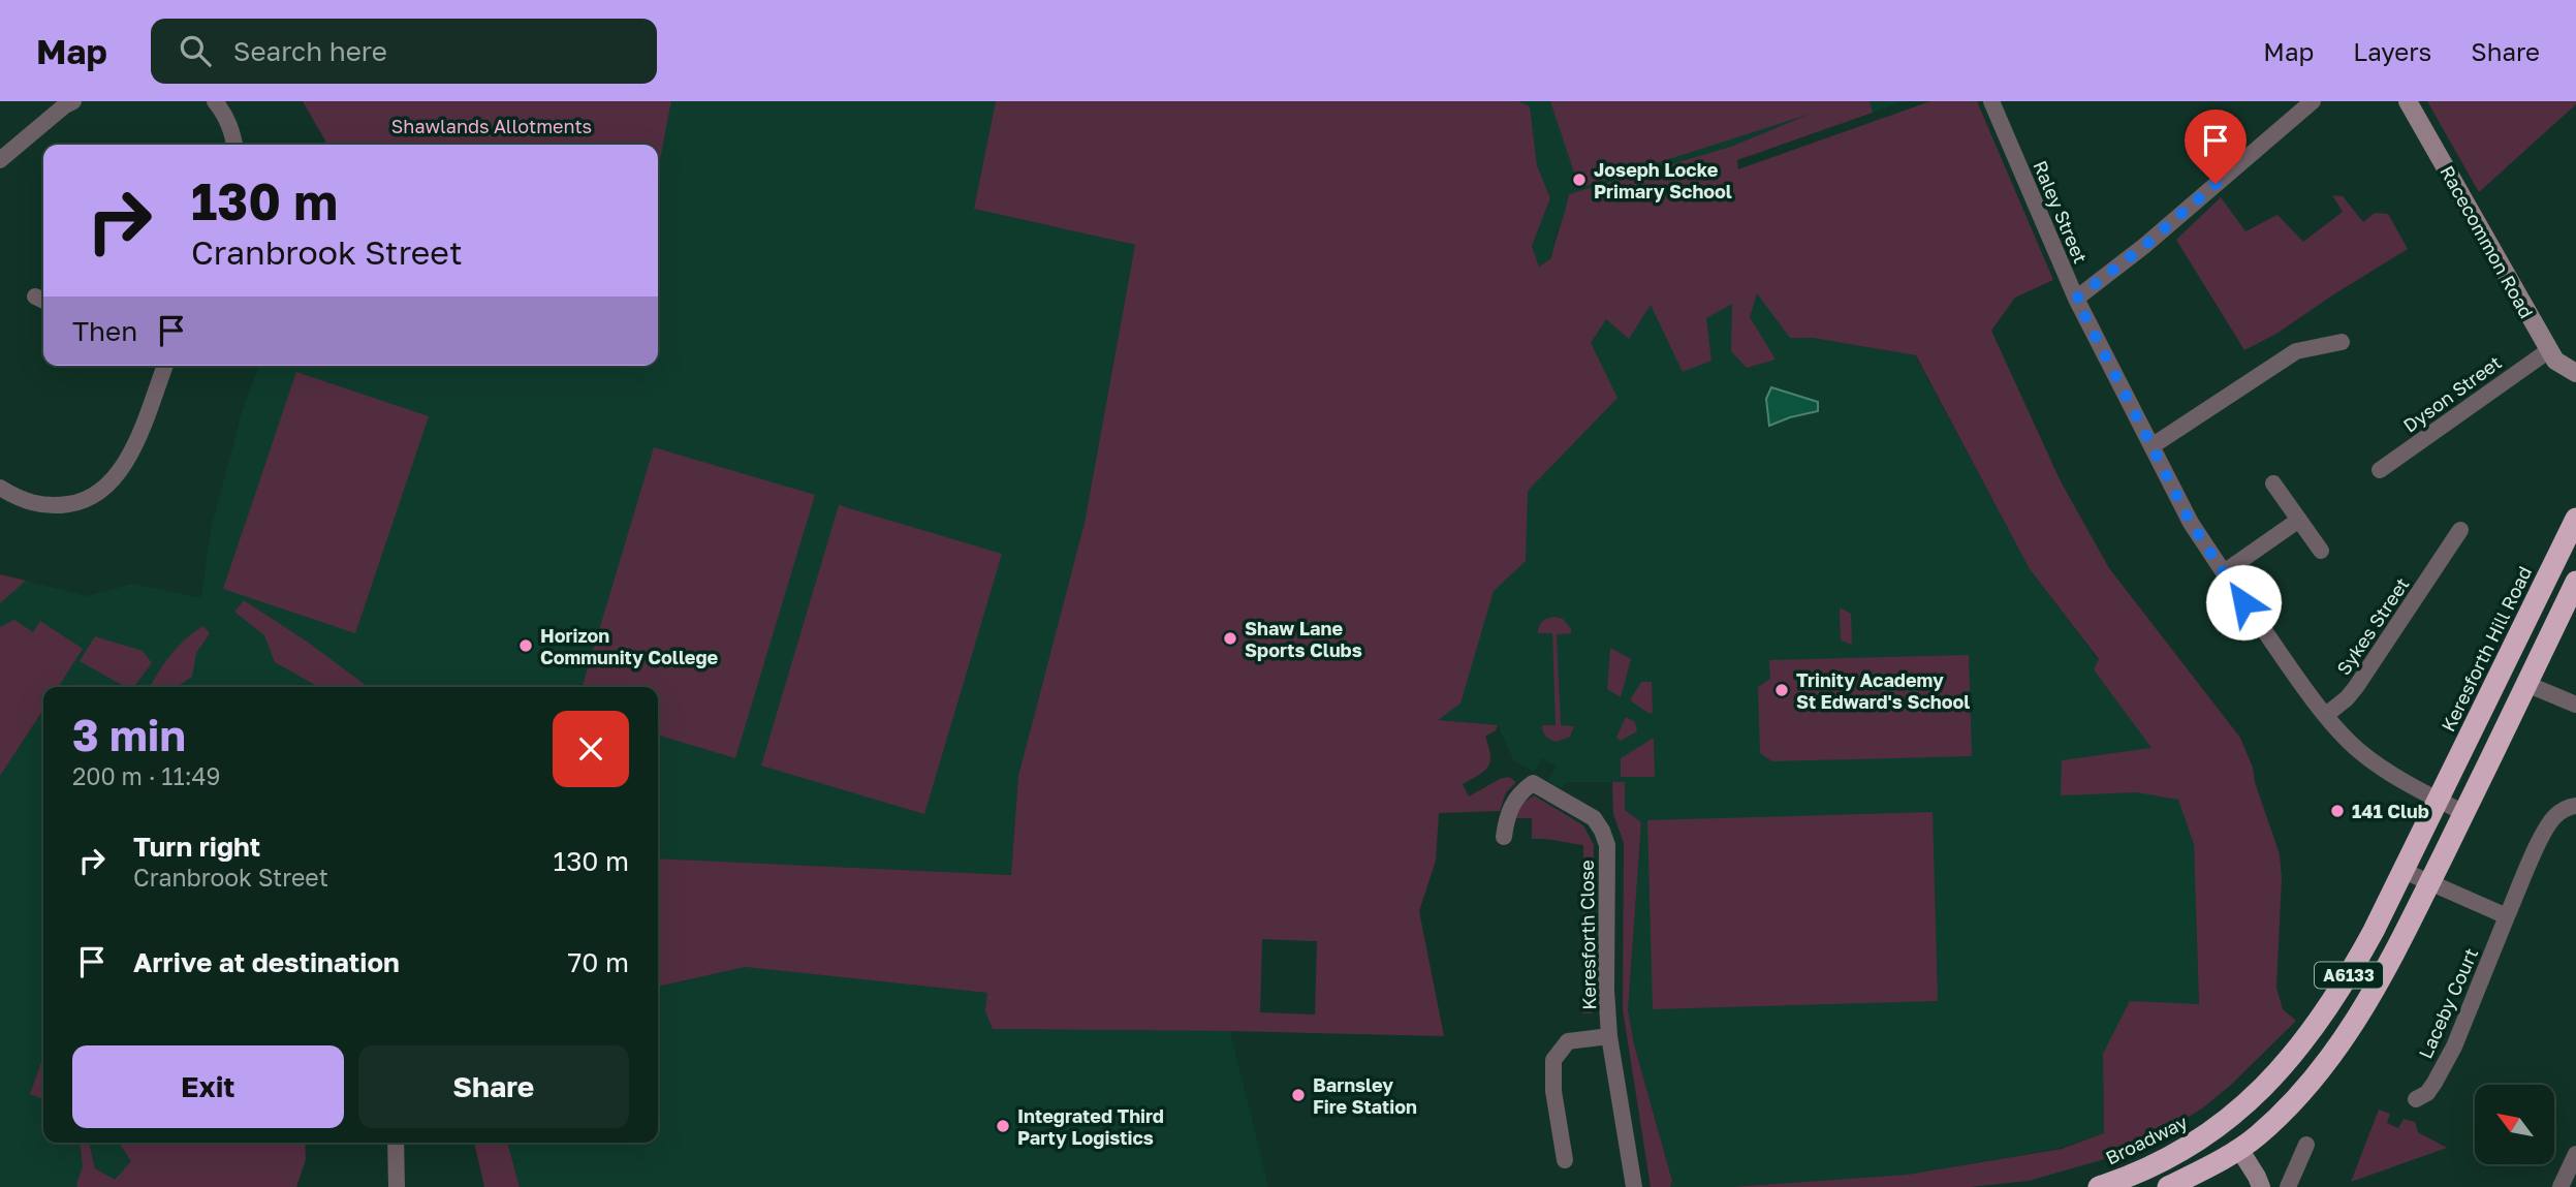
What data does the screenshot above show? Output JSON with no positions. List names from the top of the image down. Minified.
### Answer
{"streets":{"highway":["Keresforth Hill Road","A6133","Broadway"],"street":["Raley Street","Racecommon Road","Dyson Street","Sykes Street","Keresforth Close","Laceby Court"]},"crossings":[["Racecommon Road","Dyson Street"],["Keresforth Hill Road","Broadway"]],"parks":["Shawlands Allotments"],"places":["Joseph Locke Primary School","Shaw Lane Sports Clubs","Horizon Community College","Trinity Academy St Edward's School","141 Club","Barnsley Fire Station","Integrated Third Party Logistics"],"north":"top left","page":{"header":"Map","search":"Search here","nav":["Map","Layers","Share"],"turn":["130 m","Cranbrook Street"],"then":"Then","heading":["3 min","200 m · 11:49"],"list":[{"name":"Turn right","note":"Cranbrook Street","value":"130 m"},{"name":"Arrive at destination","value":"70 m"}],"buttons":["Exit","Share"]}}
